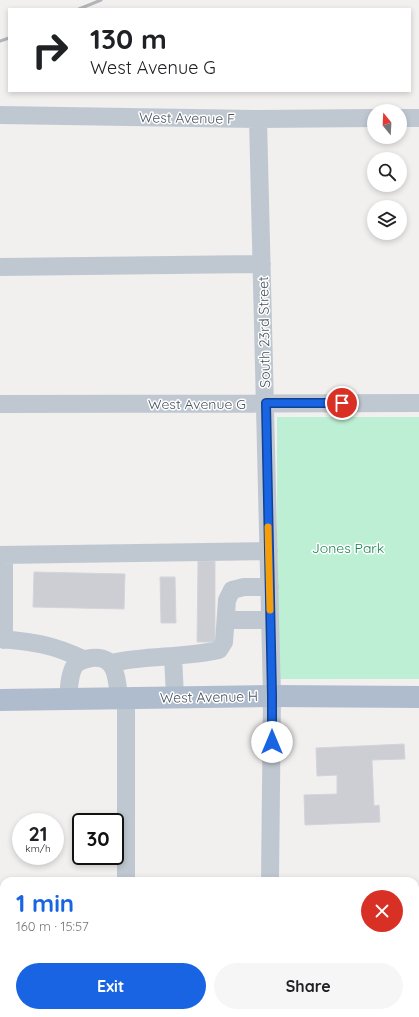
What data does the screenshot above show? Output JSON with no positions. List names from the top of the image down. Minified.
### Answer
{"streets":{"main road":["West Avenue H"],"street":["West Avenue F","South 23rd Street","West Avenue G"]},"crossings":[["West Avenue F","South 23rd Street"],["South 23rd Street","West Avenue G"],["South 23rd Street","West Avenue H"]],"parks":["Jones Park"],"north":"top","page":{"turn":["130 m","West Avenue G"],"speed":"21 km/h","limit":"30","heading":["1 min","160 m · 15:57"],"buttons":["Exit","Share"]}}
